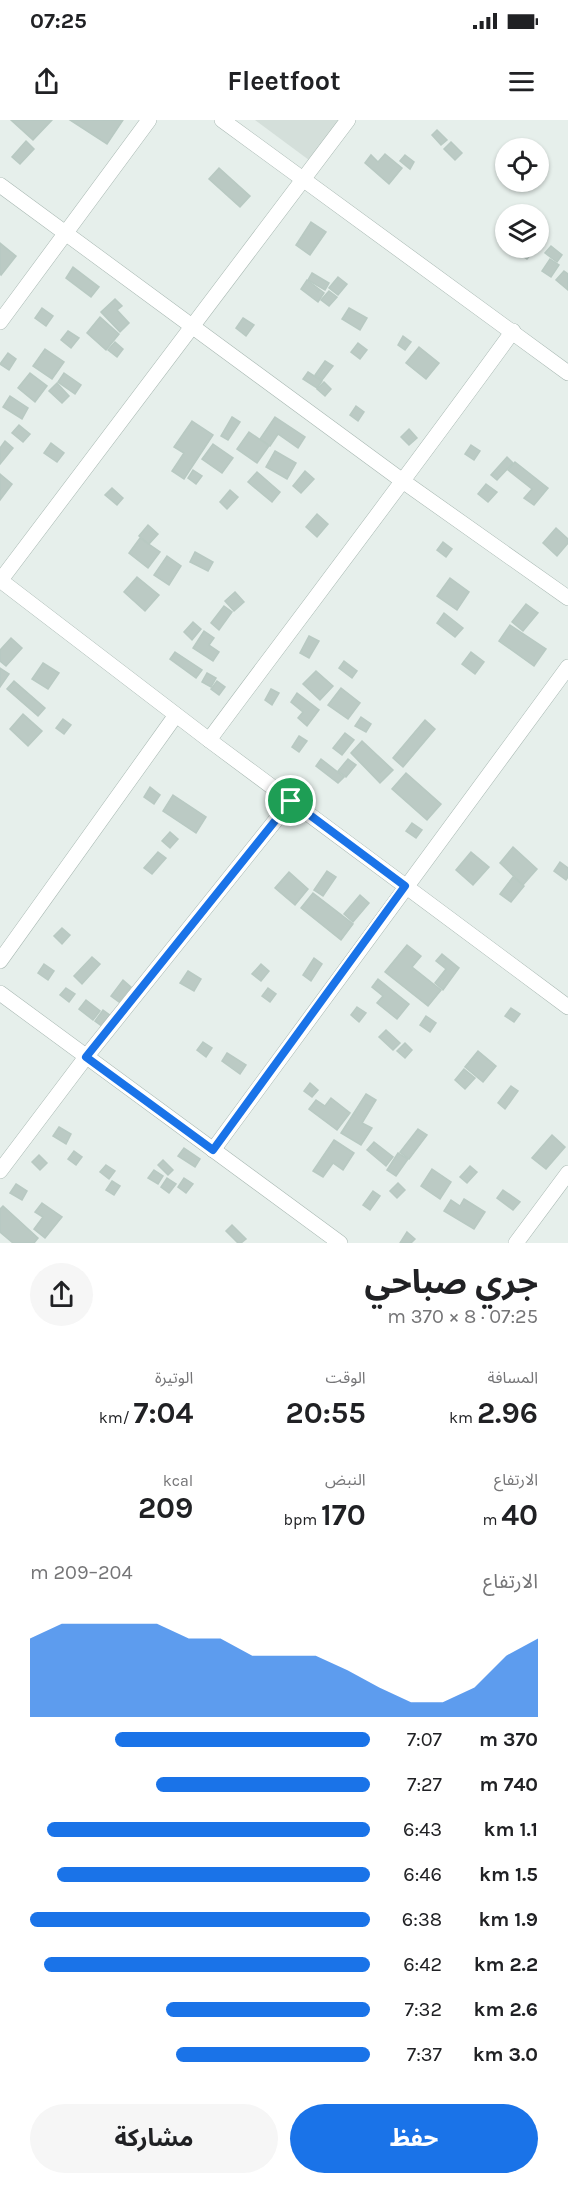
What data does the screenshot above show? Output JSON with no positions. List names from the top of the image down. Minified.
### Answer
{"page":{"status":"07:25","header":"Fleetfoot","heading":["جري صباحي","07:25 · 8 × 370 m"],"stats":[["المسافة","2.96 km"],["الوقت","20:55"],["الوتيرة","7:04 /km"],["الارتفاع","40 m"],["النبض","170 bpm"],["kcal","209"]],"chart":["الارتفاع","204–209 m"],"list":[{"name":"370 m","note":"7:07"},{"name":"740 m","note":"7:27"},{"name":"1.1 km","note":"6:43"},{"name":"1.5 km","note":"6:46"},{"name":"1.9 km","note":"6:38"},{"name":"2.2 km","note":"6:42"},{"name":"2.6 km","note":"7:32"},{"name":"3.0 km","note":"7:37"}],"buttons":["حفظ","مشاركة"]}}
